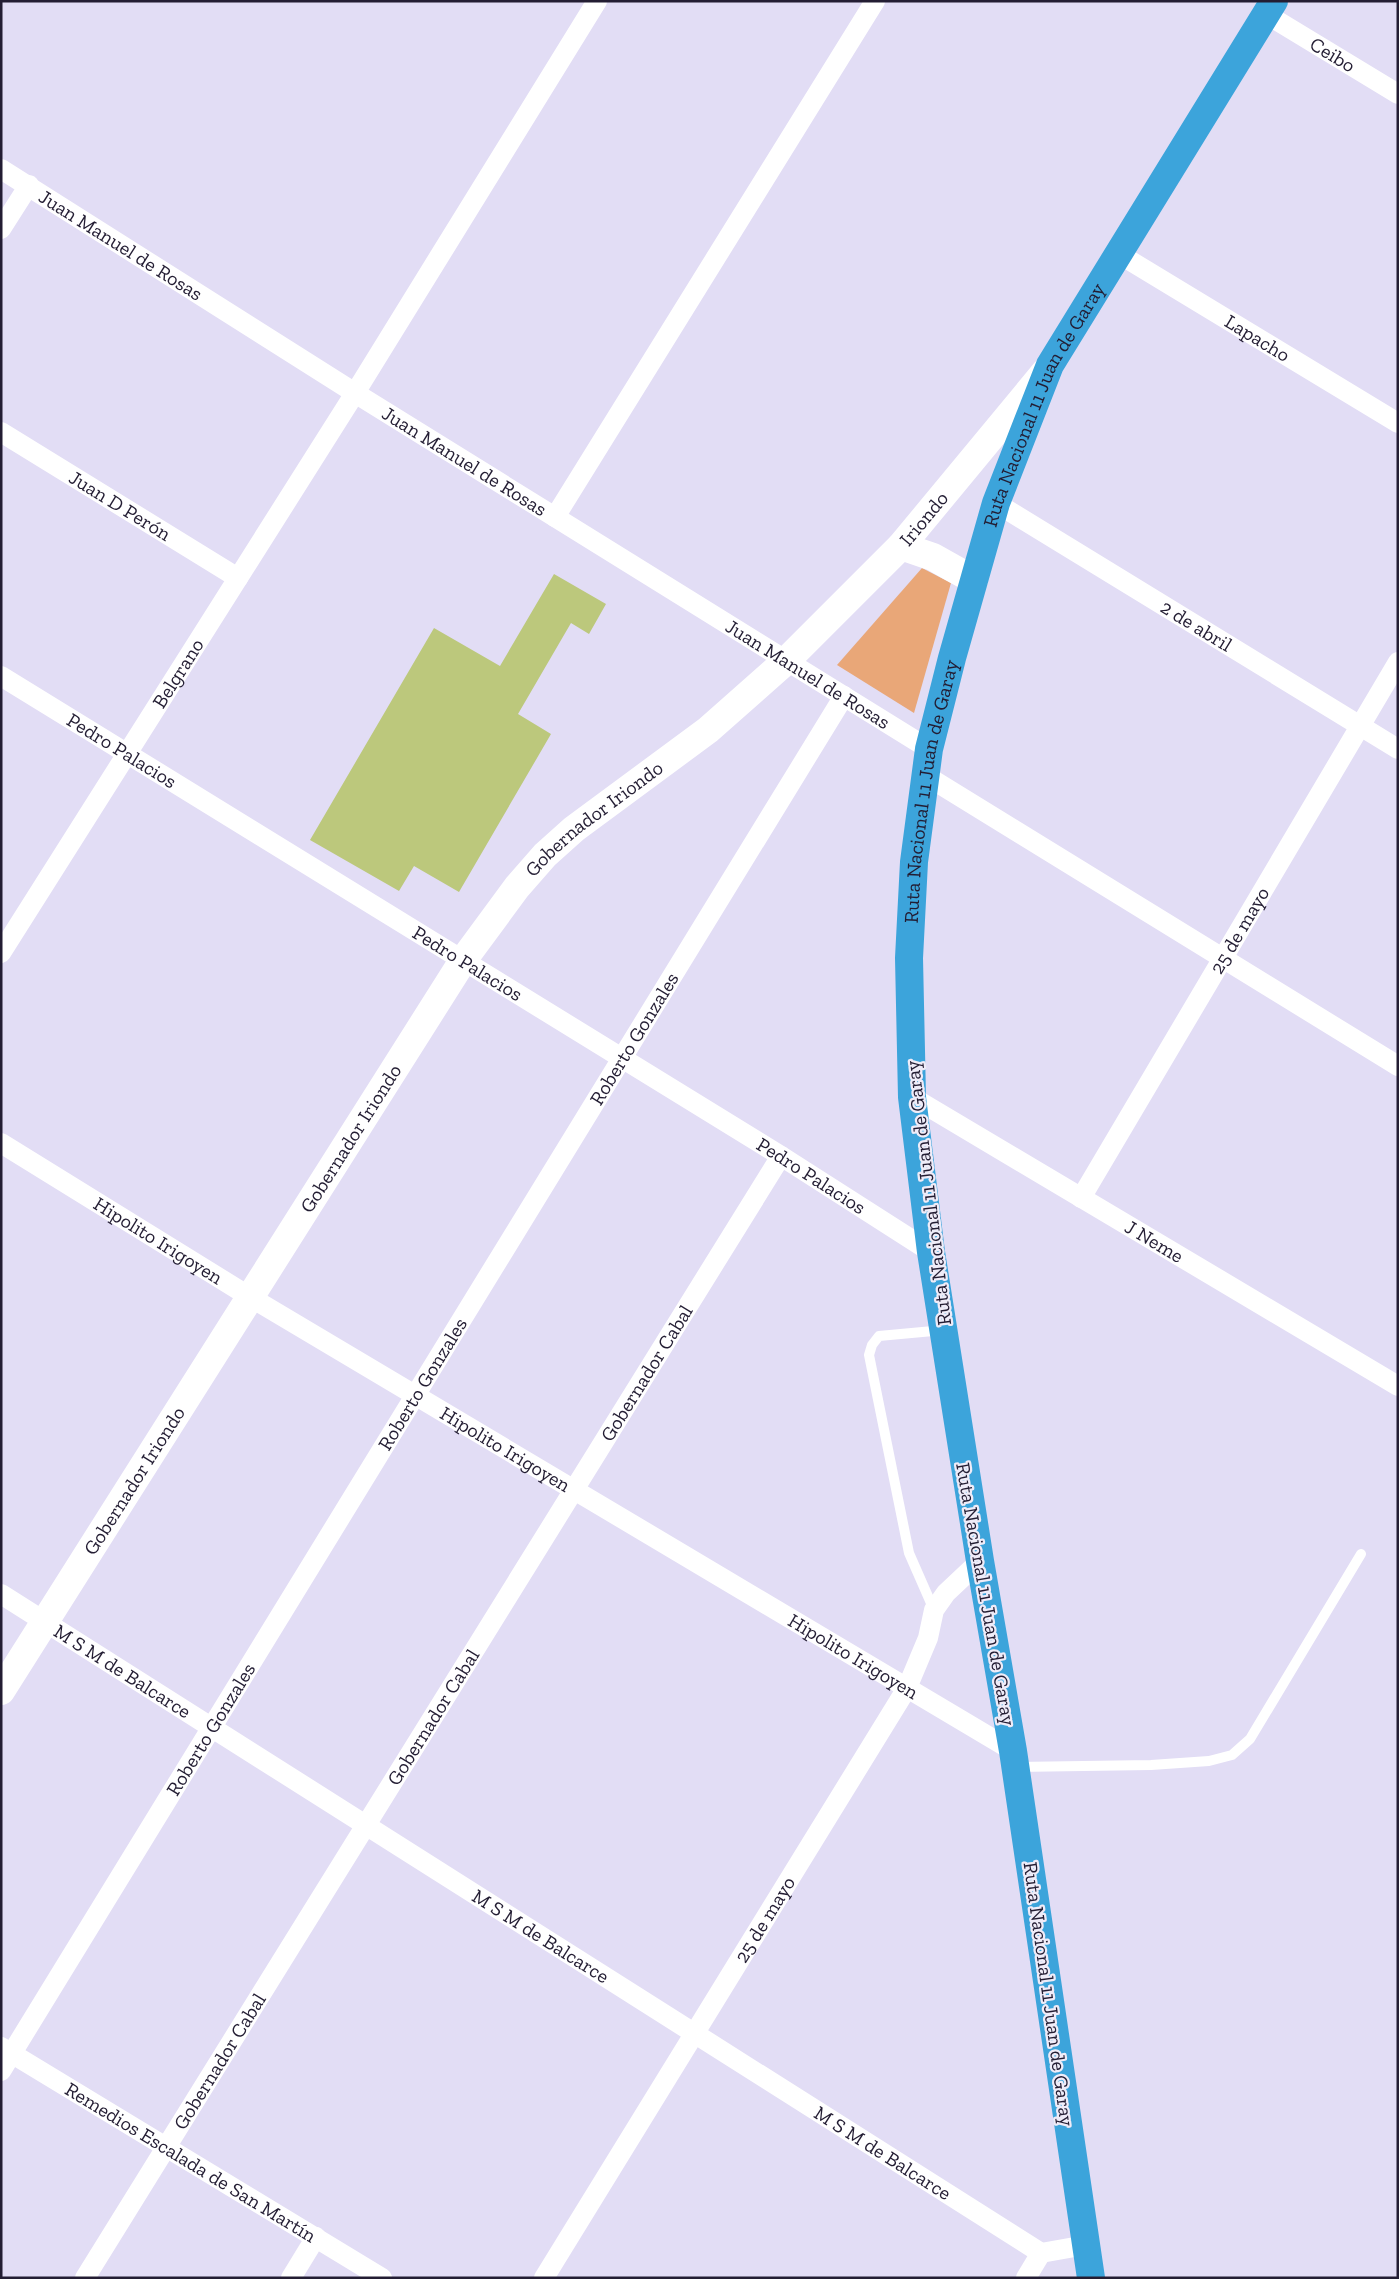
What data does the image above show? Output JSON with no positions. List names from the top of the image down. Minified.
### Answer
{"streets":{"highway":["Ruta Nacional 11 Juan de Garay"],"main road":["Iriondo","Gobernador Iriondo"],"street":["Ceibo","Juan Manuel de Rosas","Lapacho","Juan D Perón","2 de abril","Belgrano","Pedro Palacios","25 de mayo","Roberto Gonzales","Hipolito Irigoyen","J Neme","Gobernador Cabal","M S M de Balcarce","Remedios Escalada de San Martín"]},"crossings":[["Ceibo","Ruta Nacional 11 Juan de Garay"],["Juan Manuel de Rosas","Ruta Nacional 11 Juan de Garay"],["Juan Manuel de Rosas","Iriondo"],["Juan Manuel de Rosas","Belgrano"],["Juan Manuel de Rosas","Gobernador Iriondo"],["Juan Manuel de Rosas","25 de mayo"],["Juan Manuel de Rosas","Roberto Gonzales"],["Lapacho","Ruta Nacional 11 Juan de Garay"],["Ruta Nacional 11 Juan de Garay","Iriondo"],["Ruta Nacional 11 Juan de Garay","2 de abril"],["Ruta Nacional 11 Juan de Garay","Pedro Palacios"],["Ruta Nacional 11 Juan de Garay","25 de mayo"],["Ruta Nacional 11 Juan de Garay","Hipolito Irigoyen"],["Ruta Nacional 11 Juan de Garay","J Neme"],["Juan D Perón","Belgrano"],["Iriondo","Gobernador Iriondo"],["2 de abril","25 de mayo"],["Belgrano","Pedro Palacios"],["Pedro Palacios","Gobernador Iriondo"],["Pedro Palacios","Roberto Gonzales"],["Pedro Palacios","Gobernador Cabal"],["Gobernador Iriondo","Hipolito Irigoyen"],["Gobernador Iriondo","M S M de Balcarce"],["25 de mayo","Hipolito Irigoyen"],["25 de mayo","J Neme"],["25 de mayo","M S M de Balcarce"],["Roberto Gonzales","Hipolito Irigoyen"],["Roberto Gonzales","M S M de Balcarce"],["Roberto Gonzales","Remedios Escalada de San Martín"],["Hipolito Irigoyen","Gobernador Cabal"],["Gobernador Cabal","M S M de Balcarce"],["Gobernador Cabal","Remedios Escalada de San Martín"]]}
